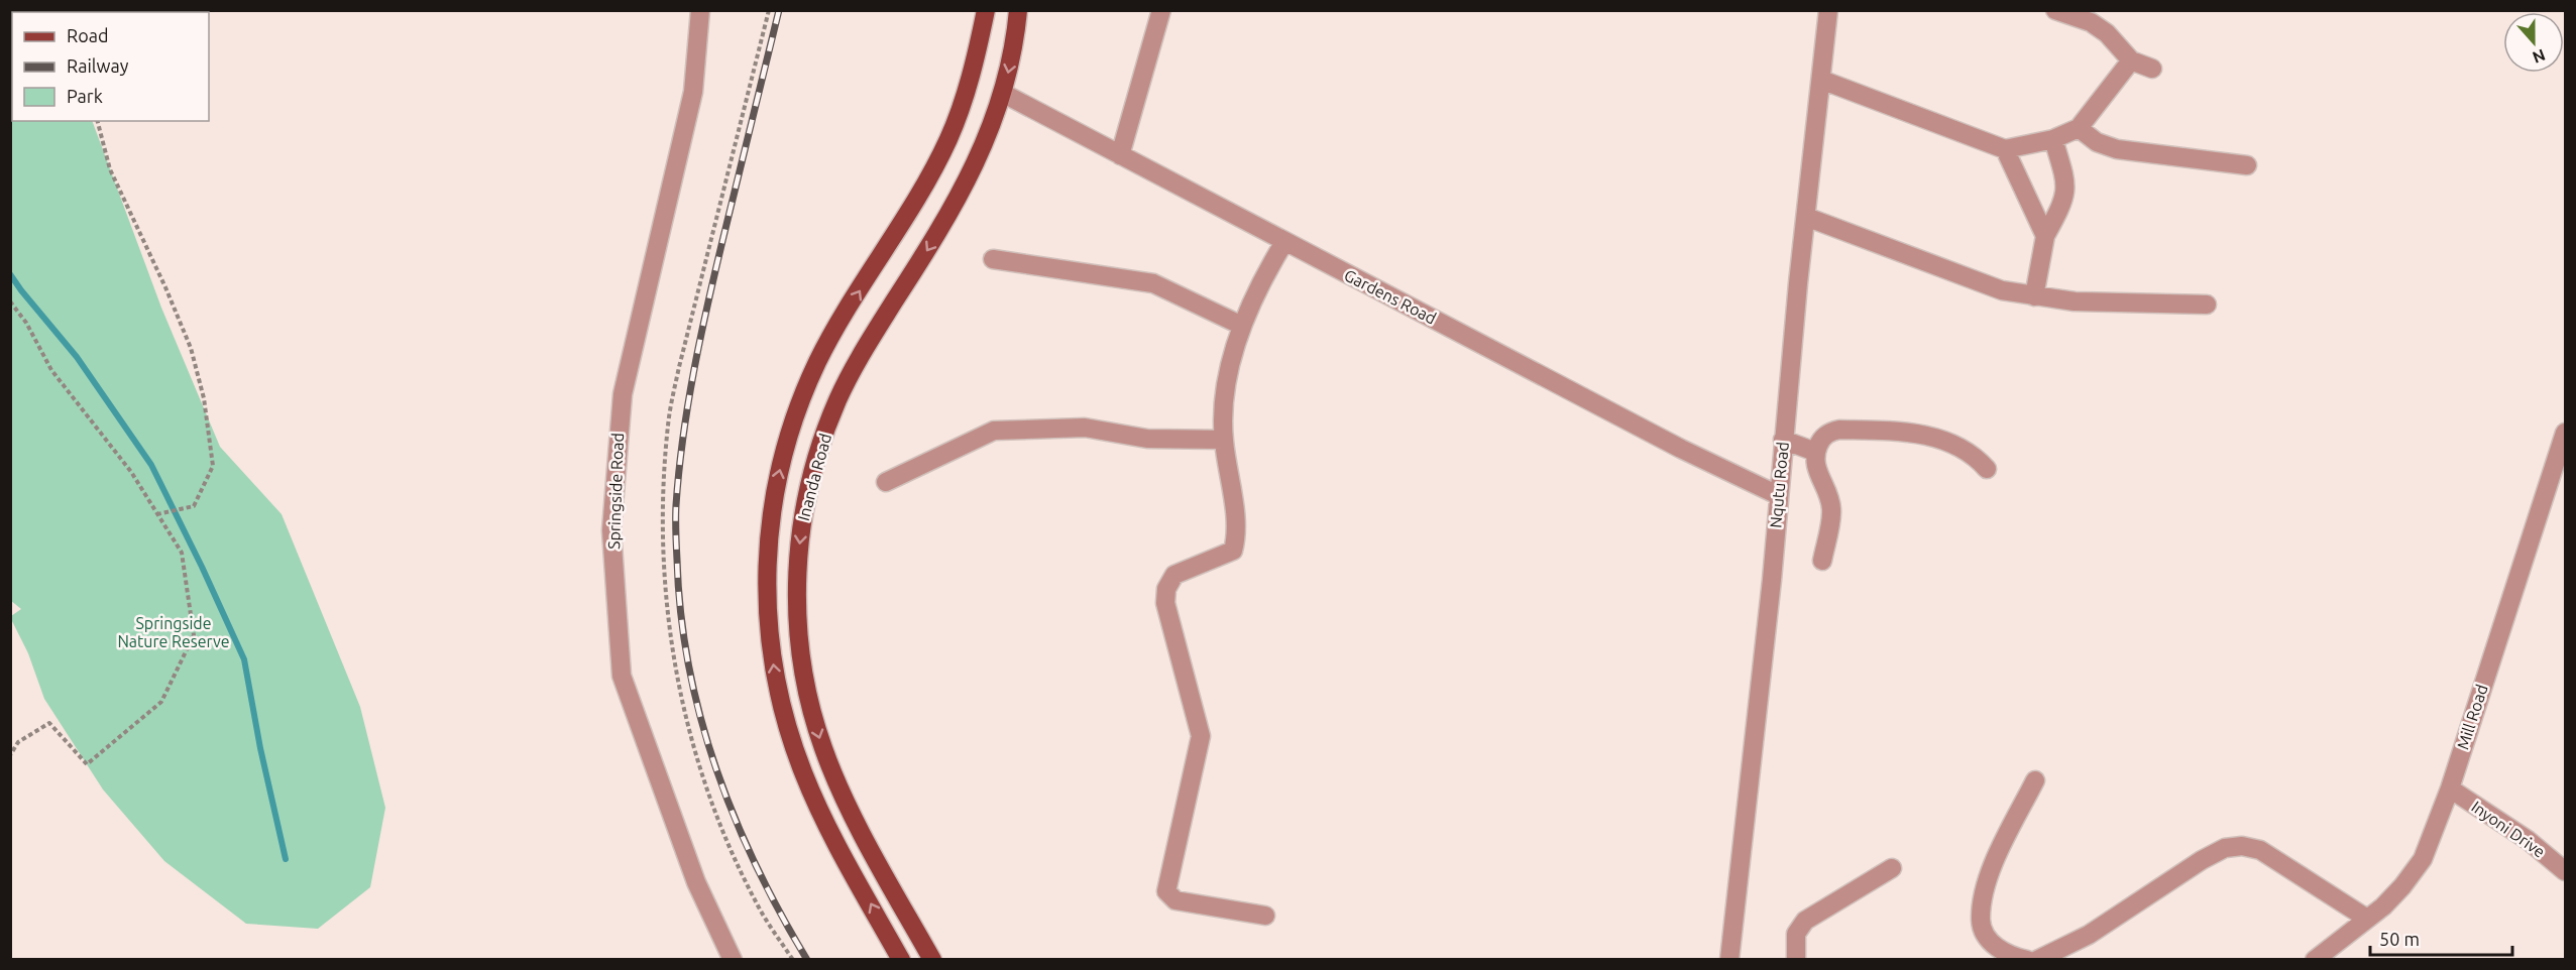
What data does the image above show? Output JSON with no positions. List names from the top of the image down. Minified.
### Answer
{"streets":{"main road":["Inanda Road"],"street":["Gardens Road","Nqutu Road","Springside Road","Mill Road","Inyoni Drive"]},"crossings":[["Gardens Road","Inanda Road"],["Gardens Road","Nqutu Road"],["Mill Road","Inyoni Drive"]],"parks":["Springside Nature Reserve"],"legend":["Road","Railway","Park"],"scale_bar":"50 m","north":"bottom"}
